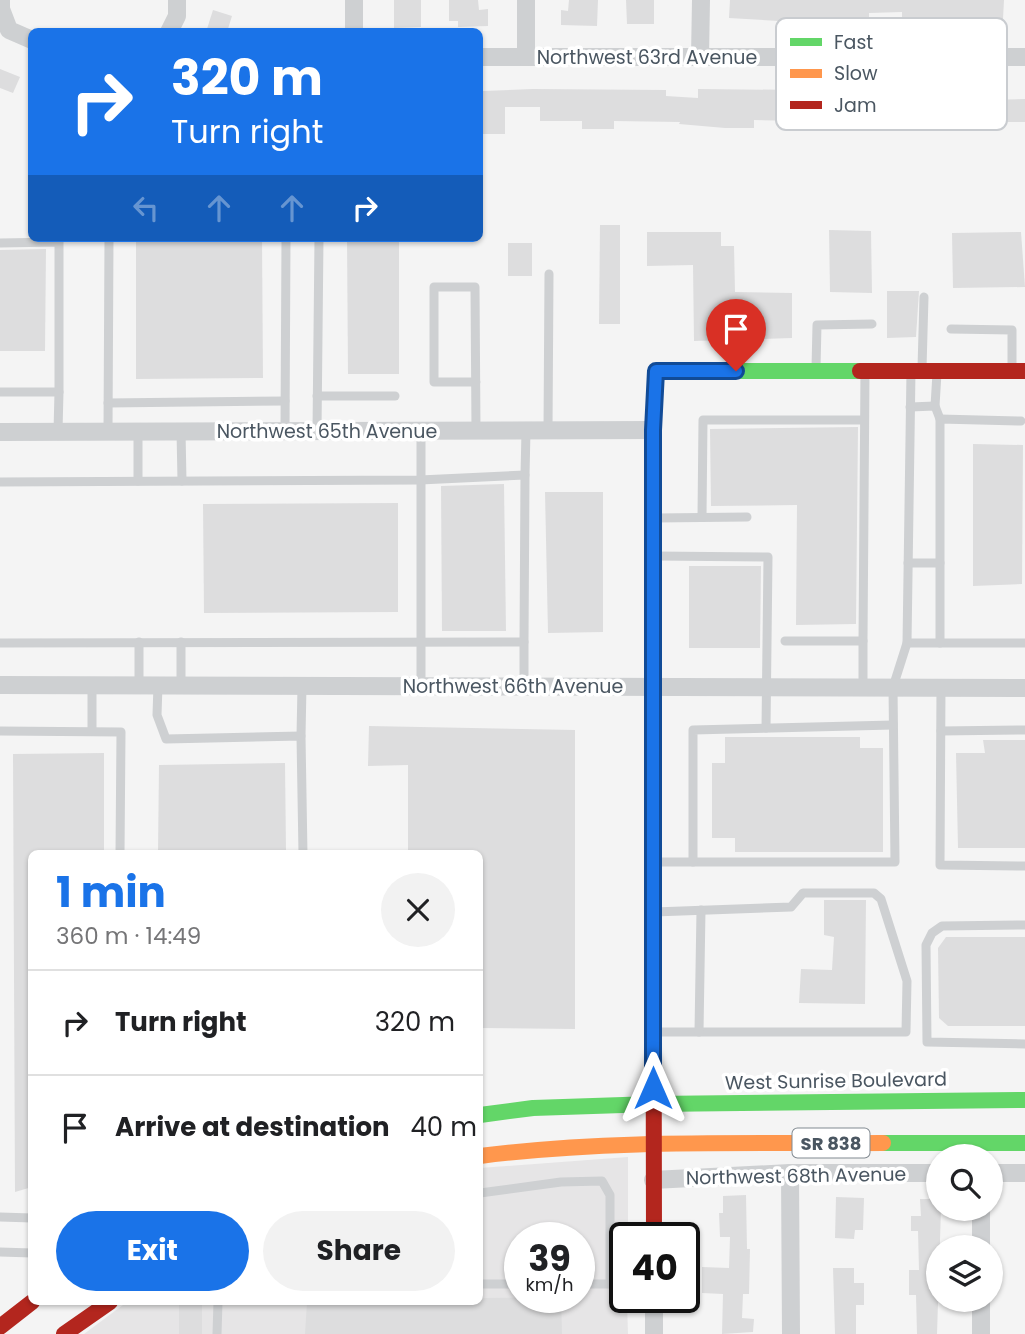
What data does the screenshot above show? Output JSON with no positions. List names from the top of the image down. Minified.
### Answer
{"streets":{"main road":["West Sunrise Boulevard","SR 838"],"street":["Northwest 63rd Avenue","Northwest 65th Avenue","Northwest 66th Avenue","Northwest 68th Avenue"]},"legend":["Fast","Slow","Jam"],"page":{"turn":["320 m","Turn right"],"heading":["1 min","360 m · 14:49"],"list":[{"name":"Turn right","value":"320 m"},{"name":"Arrive at destination","value":"40 m"}],"buttons":["Exit","Share"],"speed":"39 km/h","limit":"40"}}
